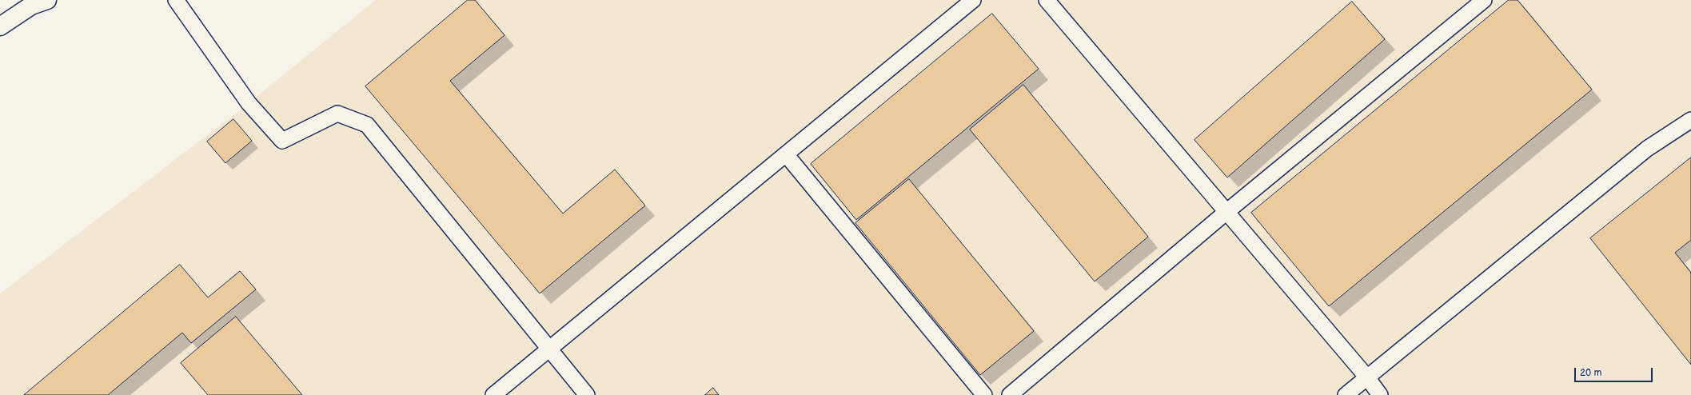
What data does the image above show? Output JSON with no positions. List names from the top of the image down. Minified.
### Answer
{"scale_bar":"20 m"}
